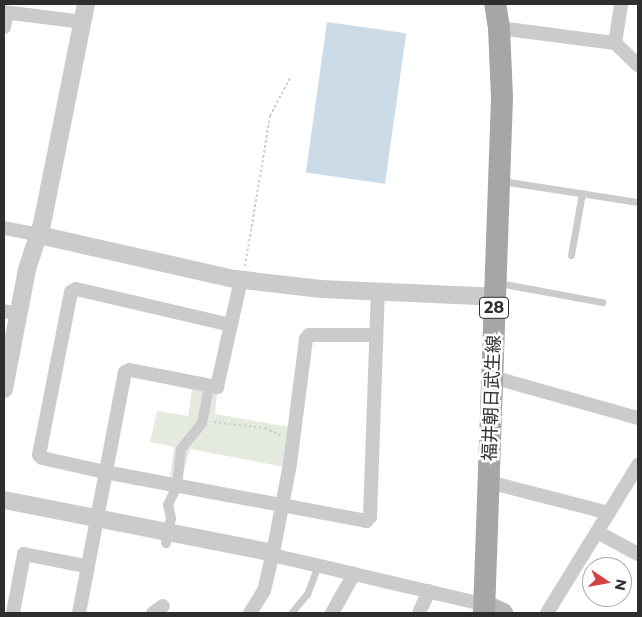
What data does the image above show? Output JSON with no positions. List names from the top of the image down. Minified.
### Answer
{"streets":{"main road":["28","福井朝日武生線"]},"north":"right"}
